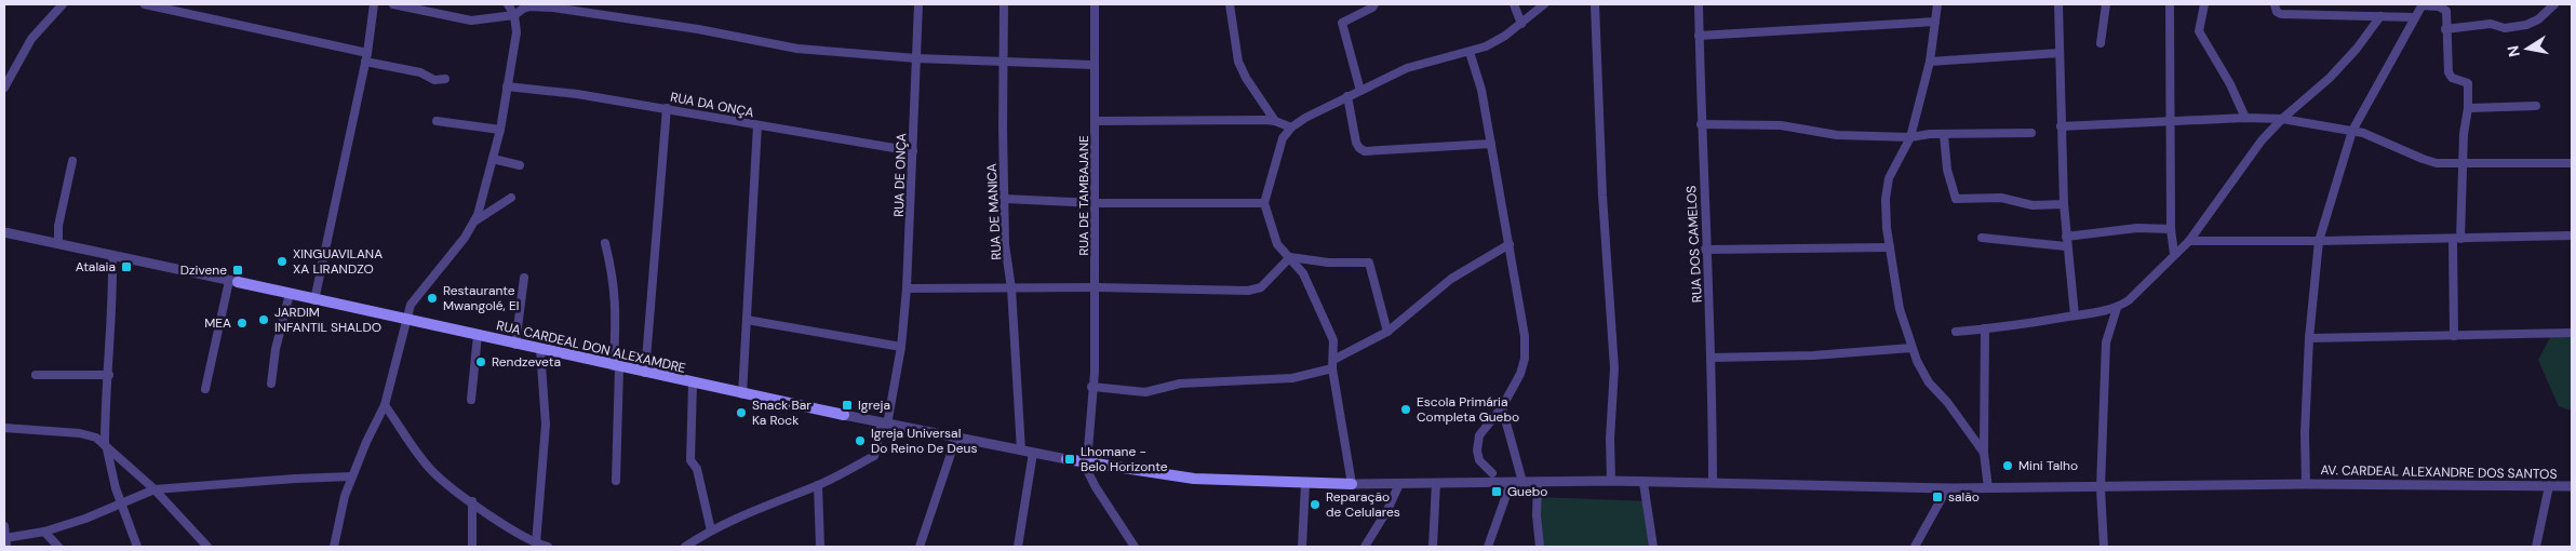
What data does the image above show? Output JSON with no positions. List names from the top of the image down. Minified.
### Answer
{"streets":{"main road":["RUA CARDEAL DON ALEXAMDRE"],"street":["RUA DA ONÇA","RUA DE ONÇA","RUA DE TAMBAJANE","RUA DE MANICA","RUA DOS CAMELOS","AV. CARDEAL ALEXANDRE DOS SANTOS"]},"crossings":[["RUA DA ONÇA","RUA DE ONÇA"],["RUA DOS CAMELOS","AV. CARDEAL ALEXANDRE DOS SANTOS"]],"places":{"other":["XINGUAVILANA XA LIRANDZO","Restaurante Mwangolé, El","JARDIM INFANTIL SHALDO","MEA","Rendzeveta","Escola Primária Completa Guebo","Snack Bar Ka Rock","Igreja Universal Do Reino De Deus","Mini Talho","Reparação de Celulares"],"transit":["Atalaia","Dzivene","Igreja","Lhomane - Belo Horizonte","Guebo","salão"]},"north":"left"}
